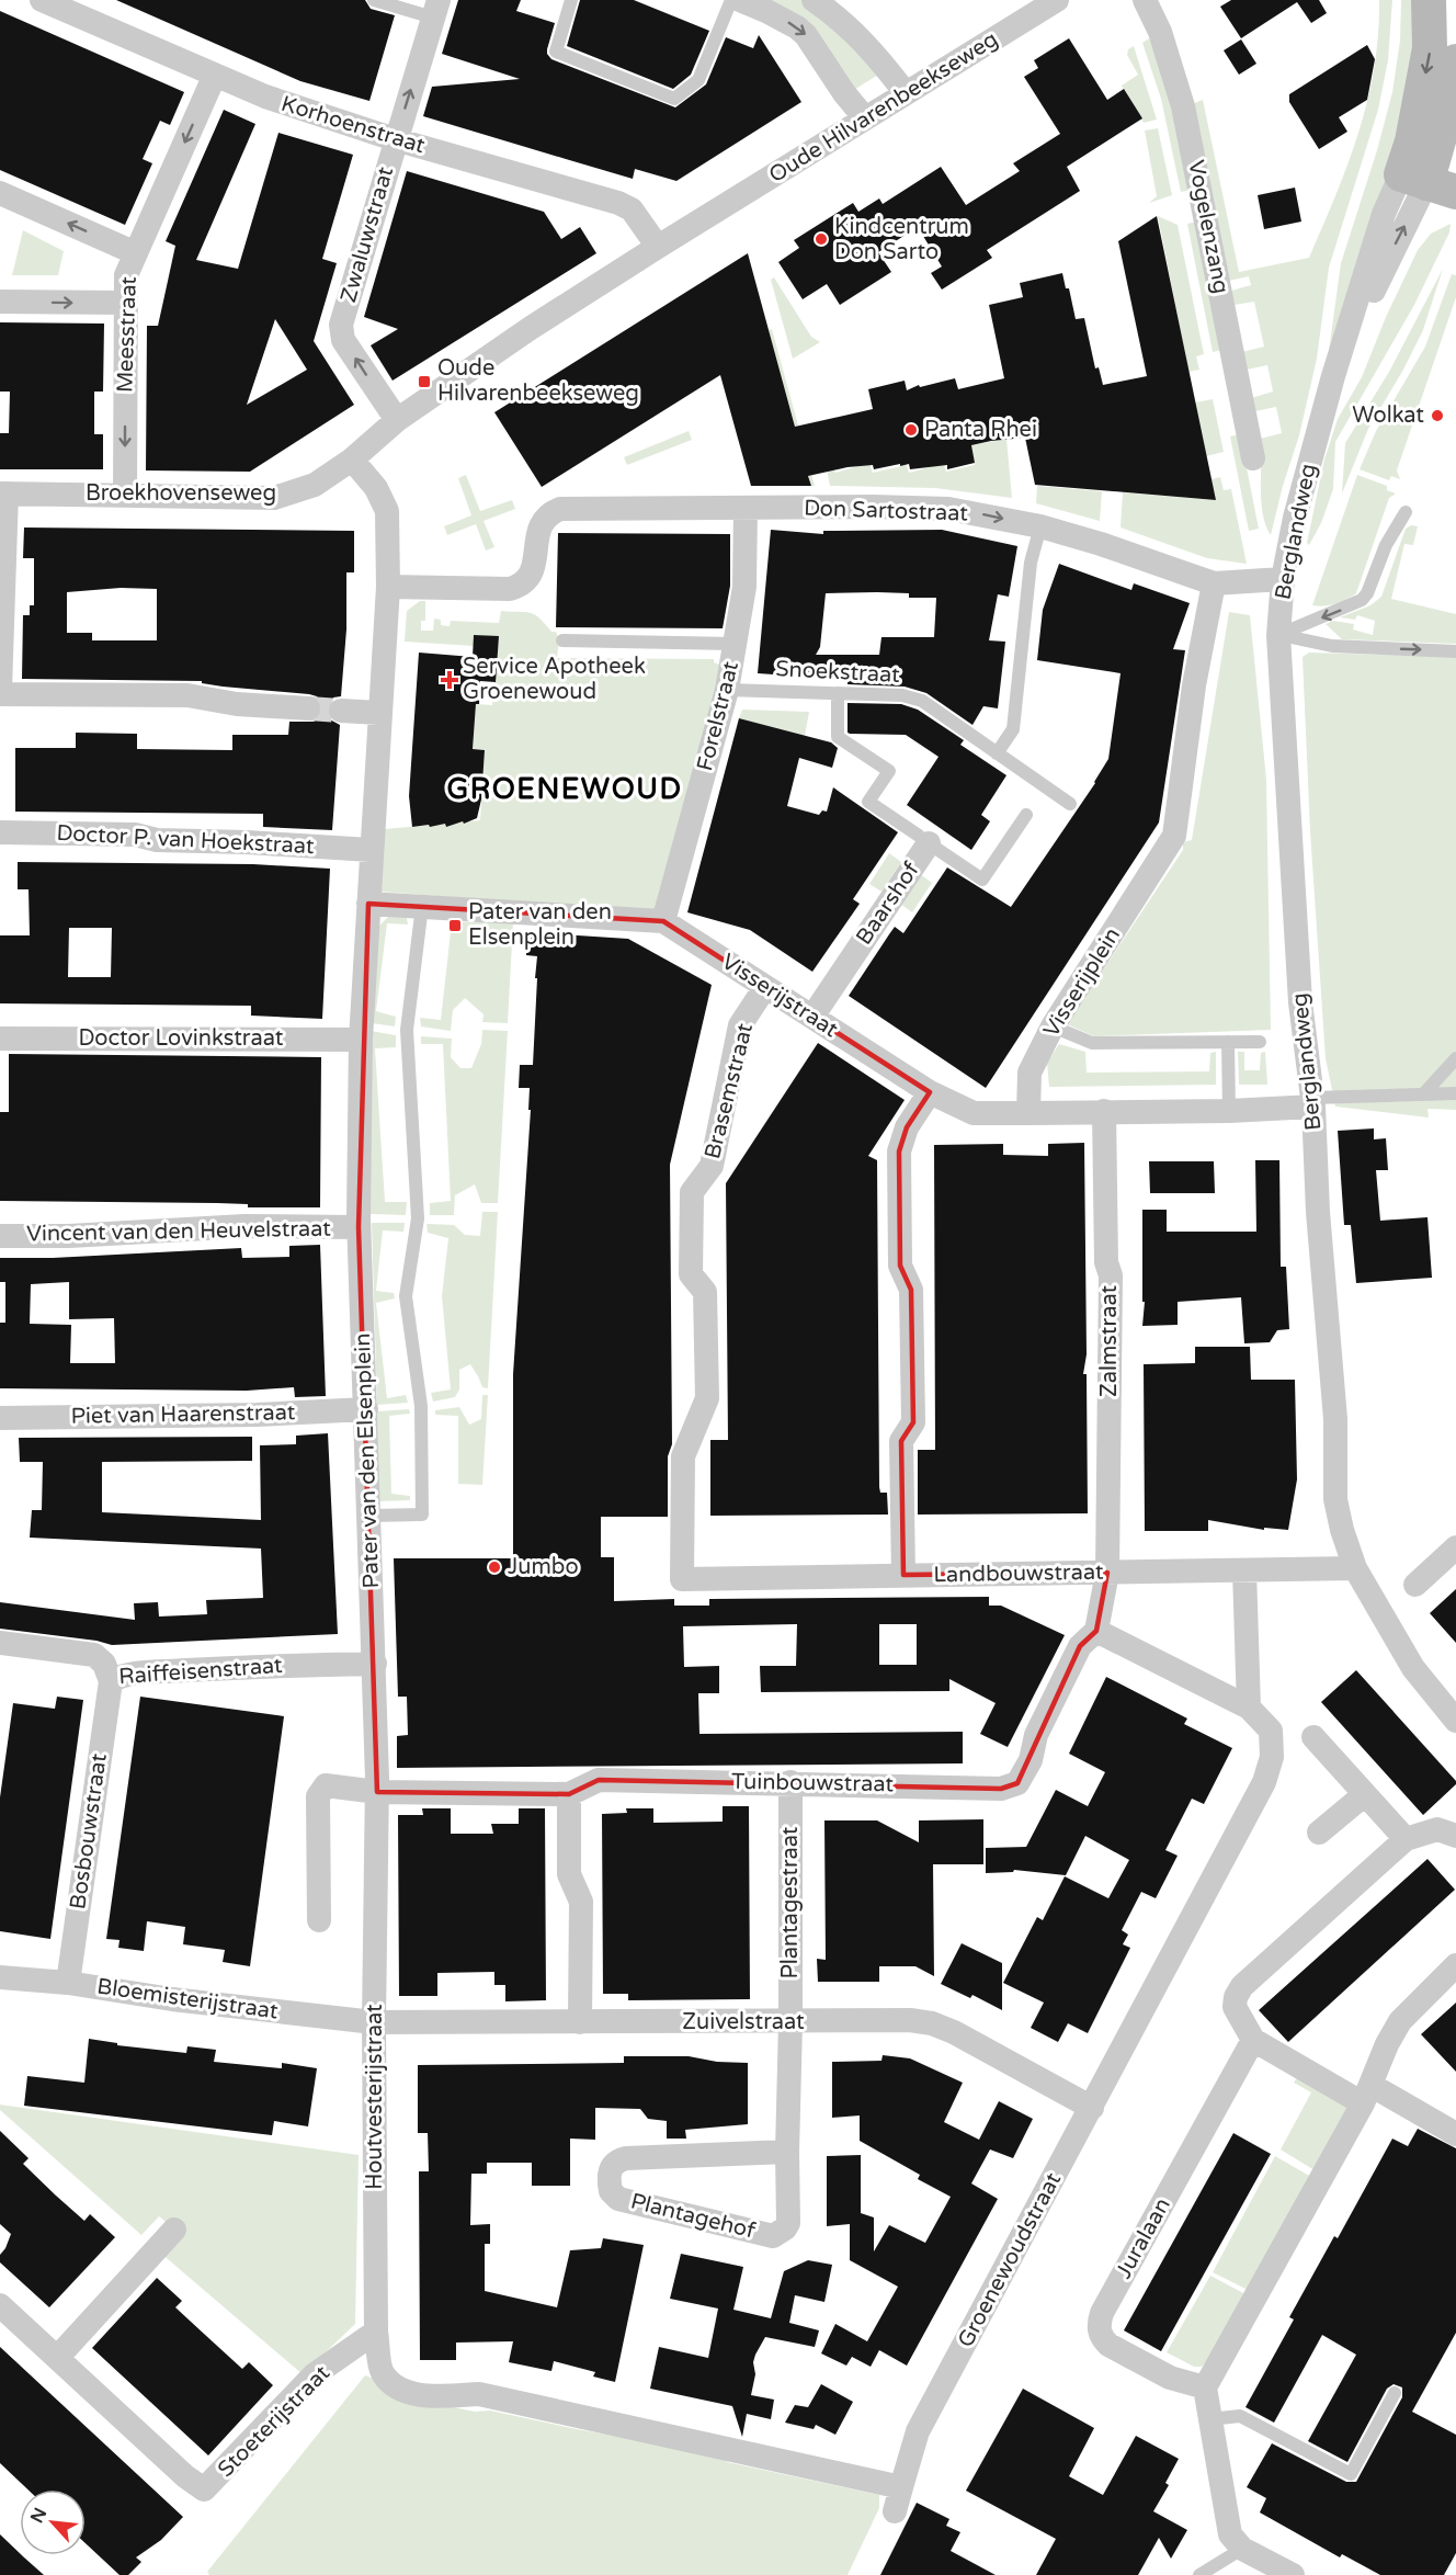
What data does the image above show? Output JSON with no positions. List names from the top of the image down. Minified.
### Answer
{"streets":{"street":["Oude Hilvarenbeekseweg","Korhoenstraat","Vogelenzang","Zwaluwstraat","Meesstraat","Broekhovenseweg","Don Sartostraat","Berglandweg","Forelstraat","Doctor P. van Hoekstraat","Baarshof","Visserijplein","Visserijstraat","Doctor Lovinkstraat","Brasemstraat","Vincent van den Heuvelstraat","Zalmstraat","Piet van Haarenstraat","Pater van den Elsenplein","Landbouwstraat","Raiffeisenstraat","Tuinbouwstraat","Bosbouwstraat","Plantagestraat","Bloemisterijstraat","Zuivelstraat","Houtvesterijstraat","Plantagehof","Juralaan","Groenewoudstraat","Stoeterijstraat"],"lane":["Snoekstraat"]},"crossings":[["Oude Hilvarenbeekseweg","Korhoenstraat"],["Oude Hilvarenbeekseweg","Zwaluwstraat"],["Oude Hilvarenbeekseweg","Broekhovenseweg"],["Oude Hilvarenbeekseweg","Pater van den Elsenplein"],["Korhoenstraat","Zwaluwstraat"],["Korhoenstraat","Meesstraat"],["Meesstraat","Broekhovenseweg"],["Broekhovenseweg","Pater van den Elsenplein"],["Don Sartostraat","Berglandweg"],["Don Sartostraat","Forelstraat"],["Don Sartostraat","Visserijplein"],["Don Sartostraat","Pater van den Elsenplein"],["Berglandweg","Landbouwstraat"],["Snoekstraat","Forelstraat"],["Snoekstraat","Baarshof"],["Forelstraat","Visserijstraat"],["Doctor P. van Hoekstraat","Pater van den Elsenplein"],["Baarshof","Visserijstraat"],["Visserijplein","Visserijstraat"],["Visserijstraat","Brasemstraat"],["Doctor Lovinkstraat","Pater van den Elsenplein"],["Brasemstraat","Landbouwstraat"],["Vincent van den Heuvelstraat","Pater van den Elsenplein"],["Zalmstraat","Landbouwstraat"],["Zalmstraat","Tuinbouwstraat"],["Piet van Haarenstraat","Pater van den Elsenplein"],["Pater van den Elsenplein","Raiffeisenstraat"],["Pater van den Elsenplein","Houtvesterijstraat"],["Landbouwstraat","Tuinbouwstraat"],["Raiffeisenstraat","Bosbouwstraat"],["Raiffeisenstraat","Houtvesterijstraat"],["Tuinbouwstraat","Plantagestraat"],["Tuinbouwstraat","Houtvesterijstraat"],["Bosbouwstraat","Bloemisterijstraat"],["Plantagestraat","Zuivelstraat"],["Plantagestraat","Plantagehof"],["Bloemisterijstraat","Zuivelstraat"],["Bloemisterijstraat","Houtvesterijstraat"],["Zuivelstraat","Houtvesterijstraat"],["Zuivelstraat","Plantagehof"],["Zuivelstraat","Groenewoudstraat"],["Houtvesterijstraat","Groenewoudstraat"],["Houtvesterijstraat","Stoeterijstraat"]],"one_way":["Zwaluwstraat","Meesstraat"],"districts":["GROENEWOUD"],"places":{"other":["Kindcentrum Don Sarto","Wolkat","Panta Rhei","Jumbo"],"transit":["Oude Hilvarenbeekseweg","Pater van den Elsenplein"],"health":["Service Apotheek Groenewoud"]},"north":"top left"}
